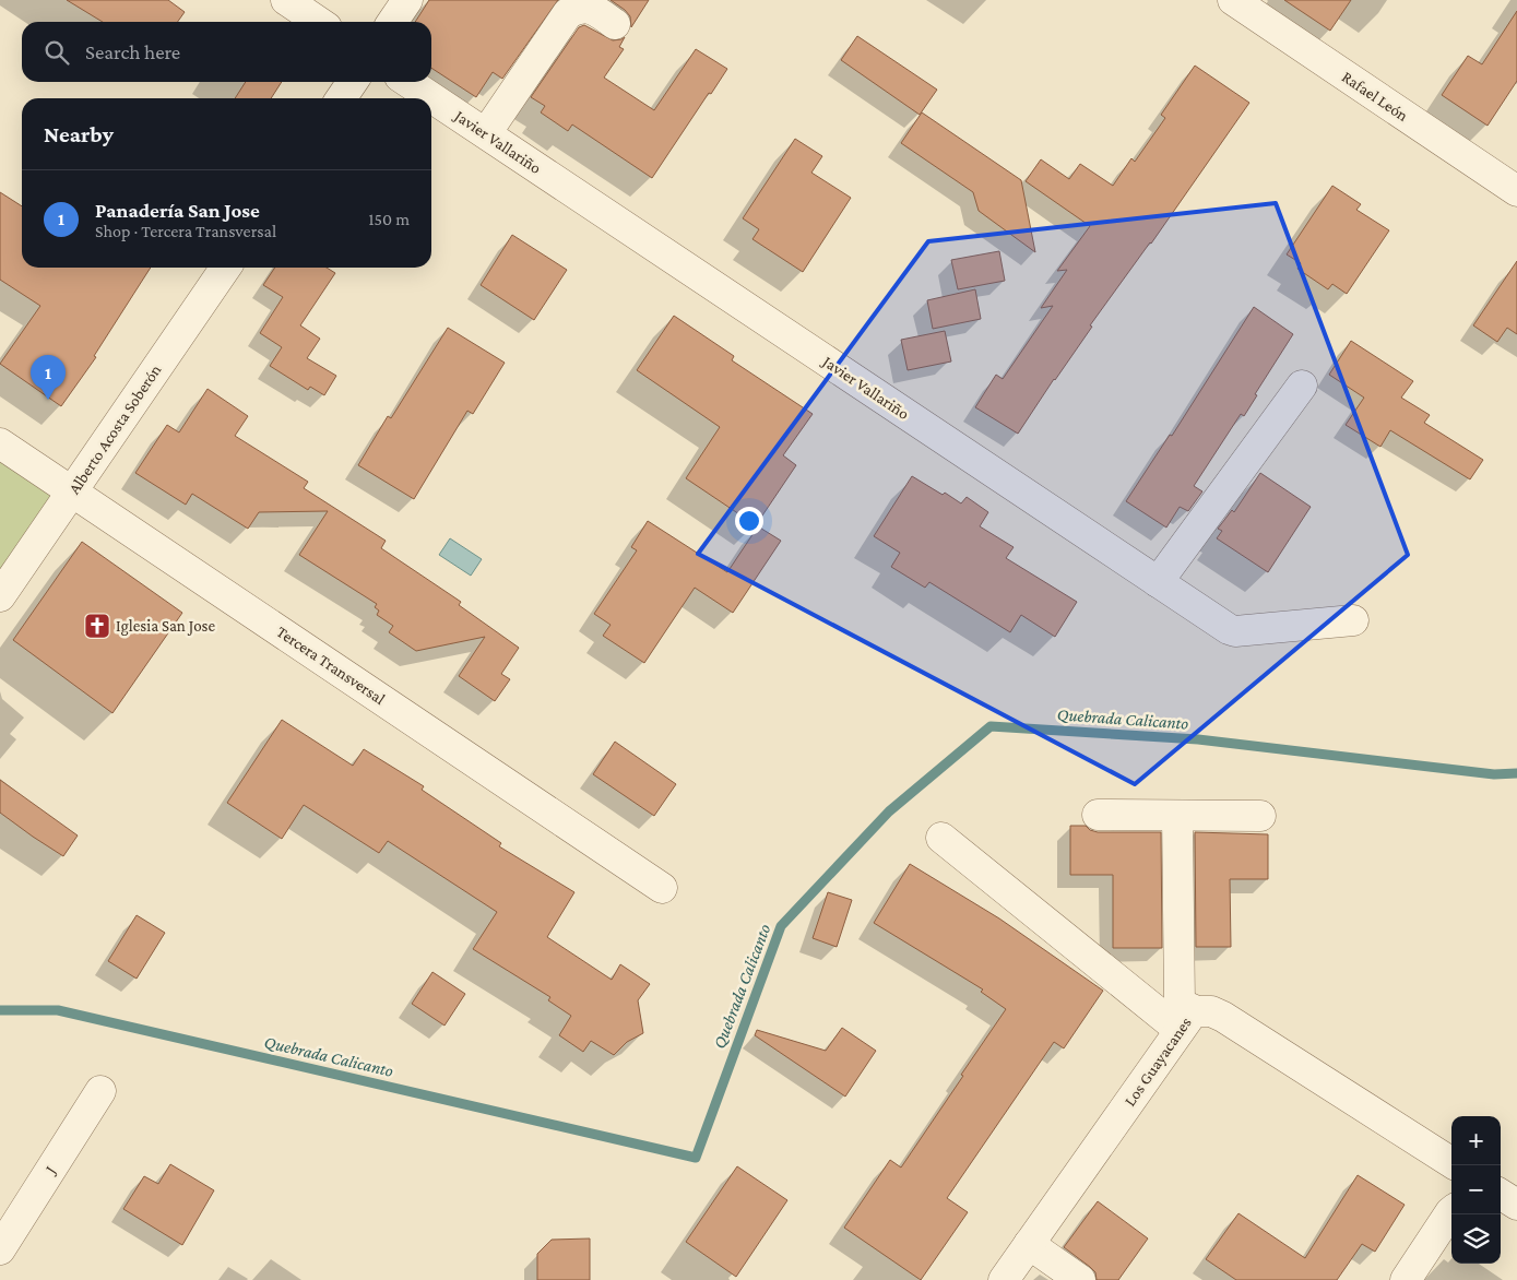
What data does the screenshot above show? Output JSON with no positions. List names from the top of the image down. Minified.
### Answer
{"streets":{"street":["Rafael León","Javier Vallariño","Alberto Acosta Soberón","Tercera Transversal","Los Guayacanes","J"]},"crossings":[["Alberto Acosta Soberón","Tercera Transversal"]],"water":["Quebrada Calicanto"],"places":{"church":["Iglesia San Jose"]},"page":{"search":"Search here","heading":"Nearby","list":[{"mark":"1","name":"Panadería San Jose","note":"Shop · Tercera Transversal","value":"150 m"}],"pins":"1","map_buttons":["+","−"]}}
